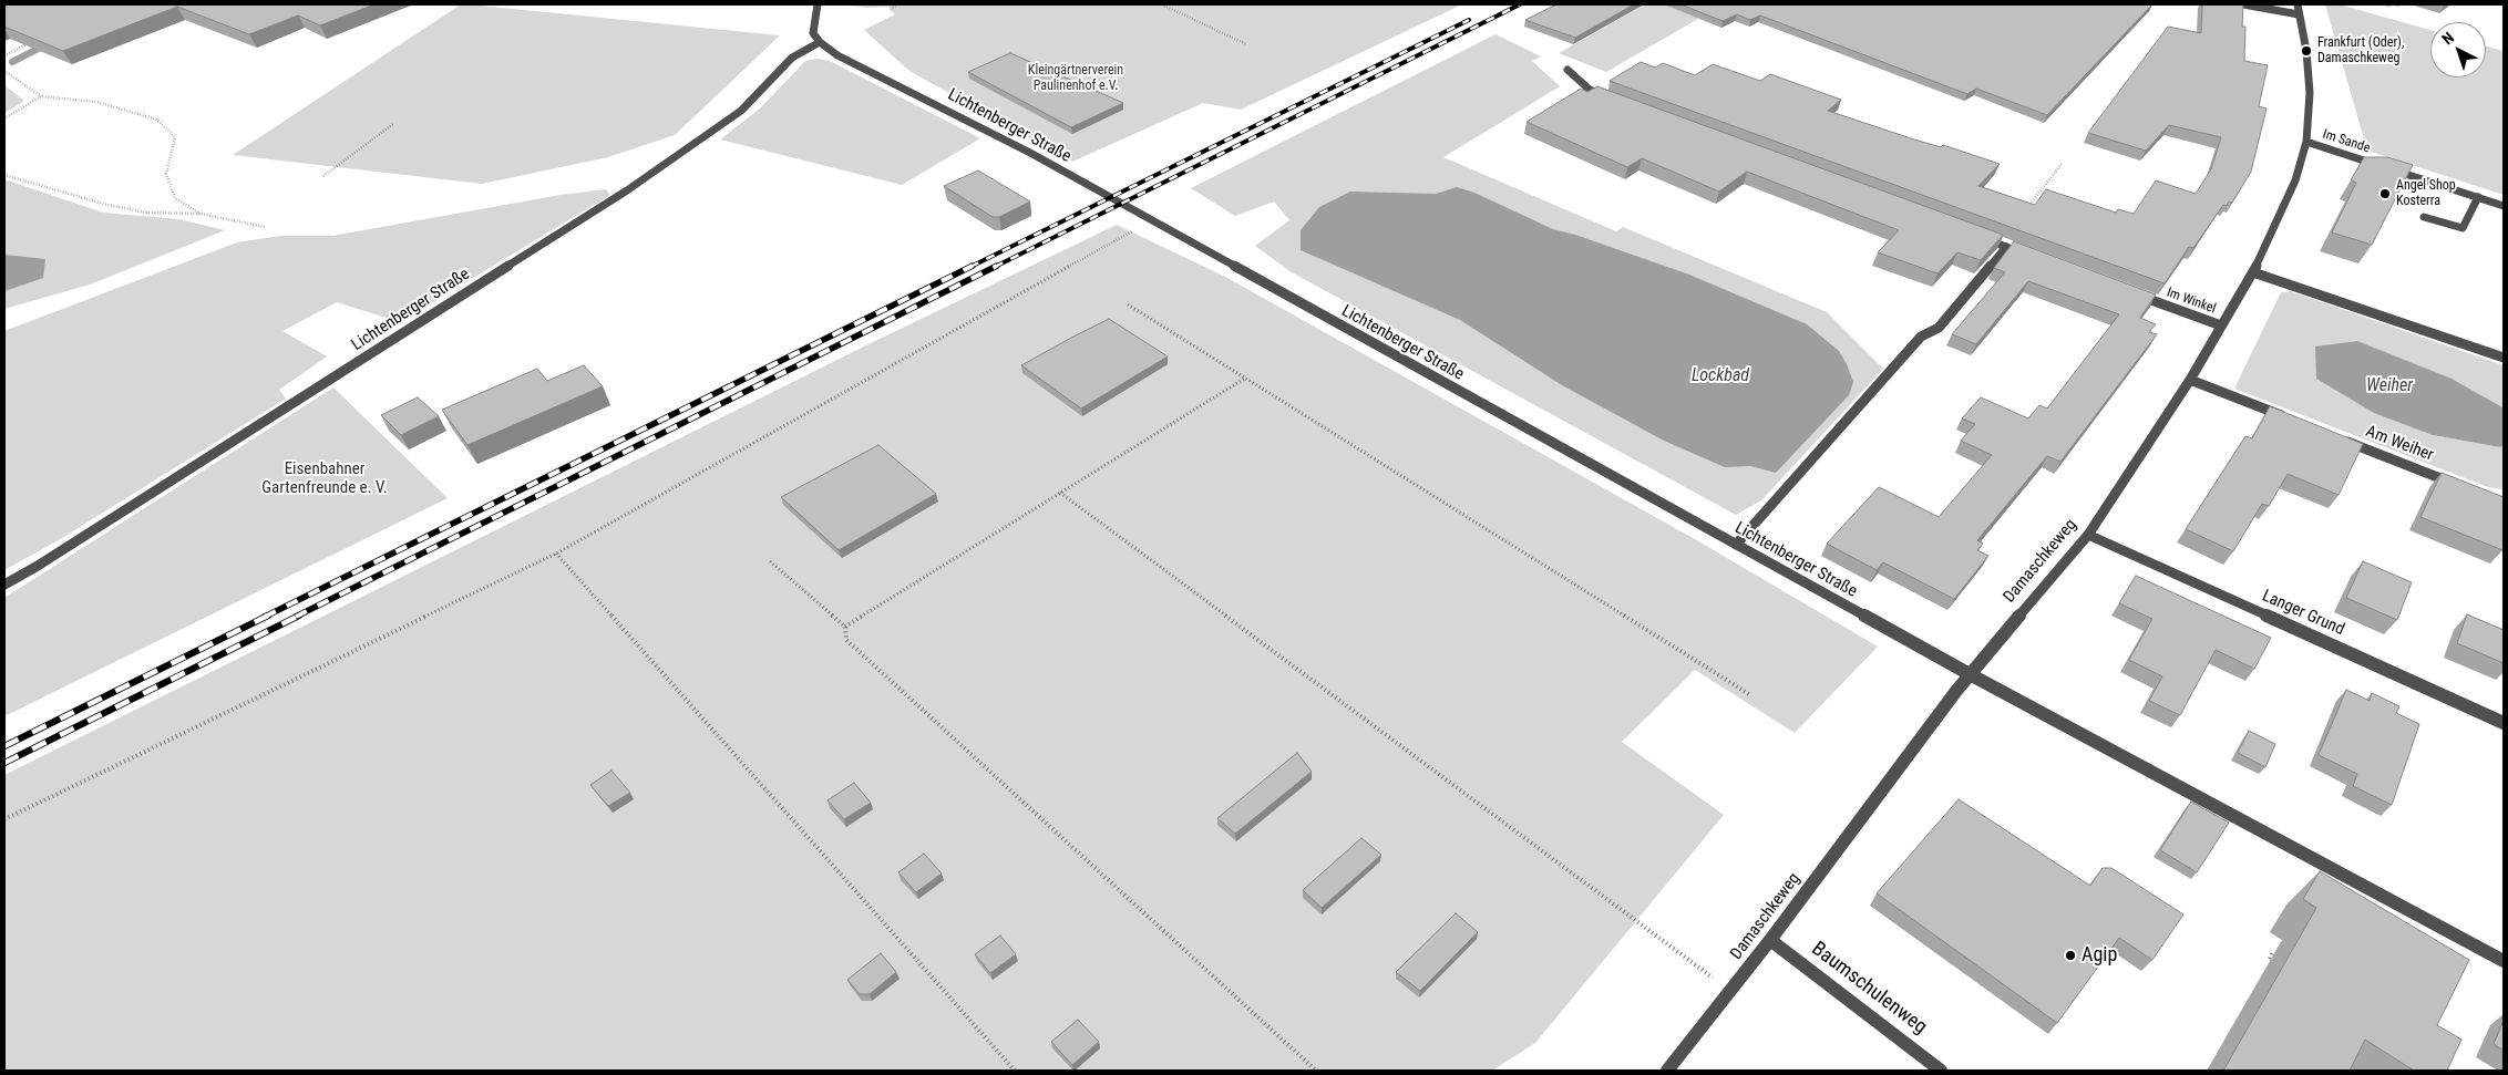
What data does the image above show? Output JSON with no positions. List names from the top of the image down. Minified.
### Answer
{"streets":{"street":["Lichtenberger Straße","Im Sande","Im Winkel","Am Weiher","Damaschkeweg","Langer Grund","Baumschulenweg"]},"crossings":[["Lichtenberger Straße","Damaschkeweg"],["Im Sande","Damaschkeweg"],["Im Winkel","Damaschkeweg"],["Damaschkeweg","Langer Grund"],["Damaschkeweg","Baumschulenweg"]],"water":["Lockbad","Weiher"],"parks":["Kleingärtnerverein Paulinenhof e.V.","Eisenbahner Gartenfreunde e. V."],"places":["Frankfurt (Oder), Damaschkeweg","Angel Shop Kosterra","Agip"],"north":"top left"}
